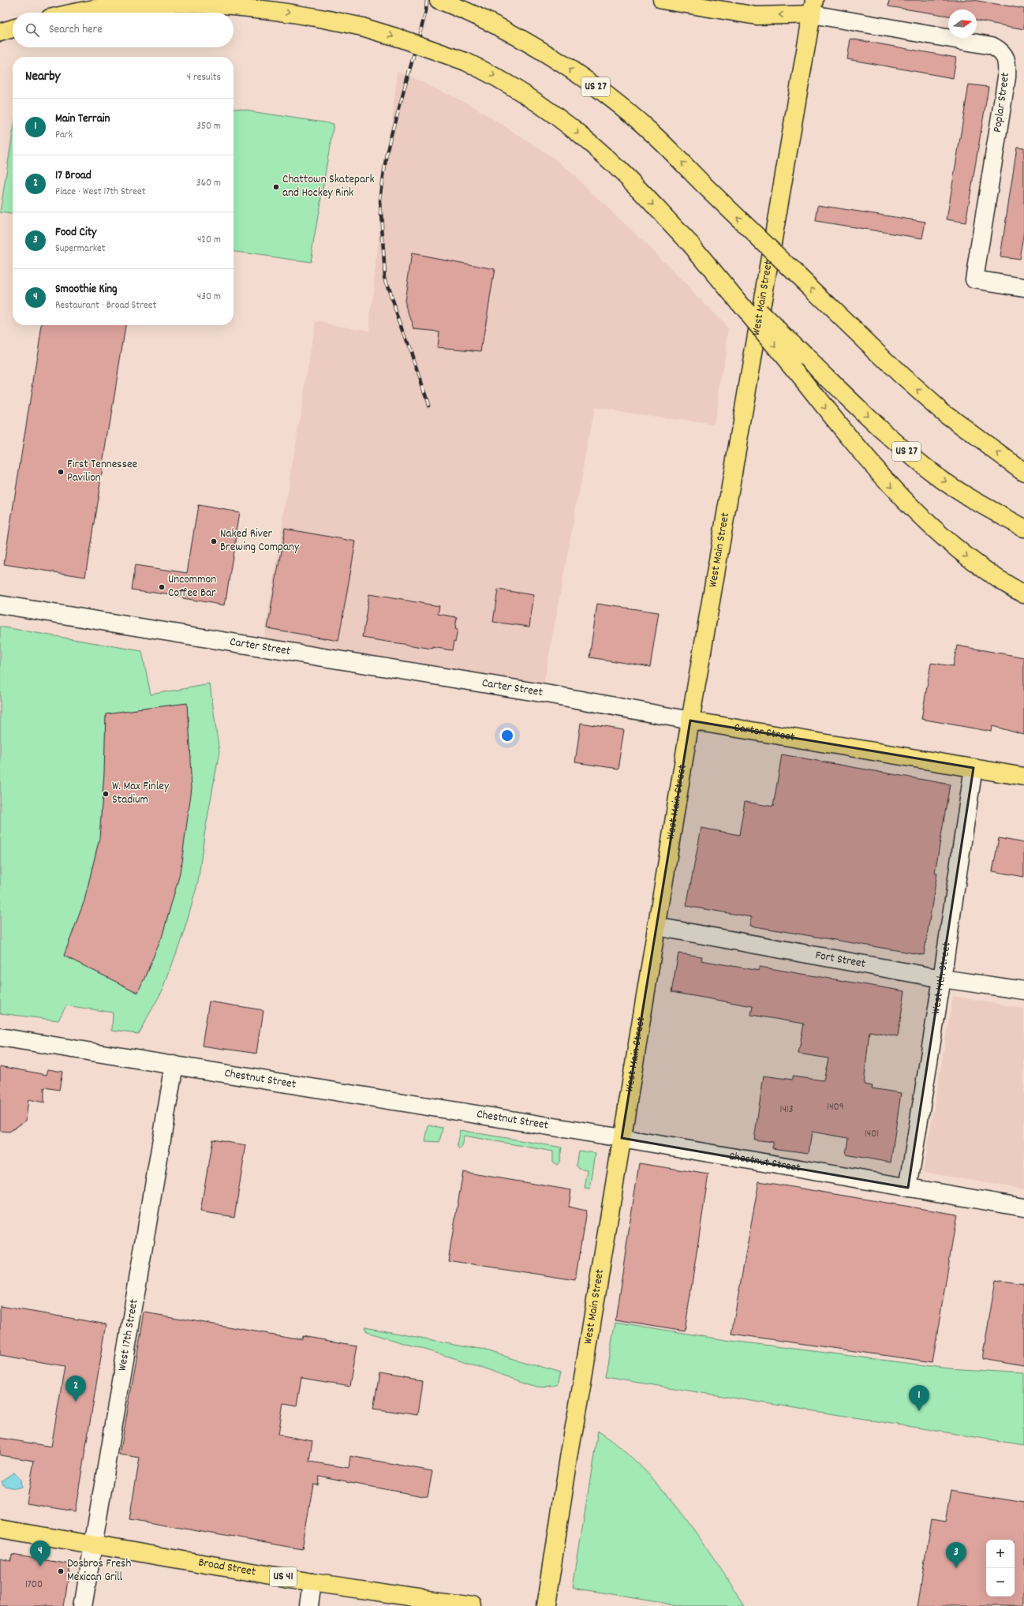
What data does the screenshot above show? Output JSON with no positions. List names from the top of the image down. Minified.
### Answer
{"streets":{"main road":["US 27","West Main Street","Carter Street","Broad Street","US 41"],"street":["Poplar Street","Fort Street","West 14th Street","Chestnut Street","West 17th Street"]},"crossings":[["Poplar Street","West Main Street"],["West Main Street","Carter Street"],["West Main Street","Fort Street"],["West Main Street","Chestnut Street"],["Carter Street","West 14th Street"],["Fort Street","West 14th Street"],["West 14th Street","Chestnut Street"],["Chestnut Street","West 17th Street"],["West 17th Street","Broad Street"]],"places":["Chattown Skatepark and Hockey Rink","First Tennessee Pavilion","Naked River Brewing Company","Uncommon Coffee Bar","W. Max Finley Stadium","Dosbros Fresh Mexican Grill"],"house_numbers":["1409","1413","1401","1700"],"north":"right","page":{"search":"Search here","heading":["Nearby","4 results"],"list":[{"mark":"1","name":"Main Terrain","note":"Park","value":"350 m"},{"mark":"2","name":"17 Broad","note":"Place · West 17th Street","value":"360 m"},{"mark":"3","name":"Food City","note":"Supermarket","value":"420 m"},{"mark":"4","name":"Smoothie King","note":"Restaurant · Broad Street","value":"430 m"}],"pins":["2","1","4","3"],"map_buttons":["+","−"]}}
